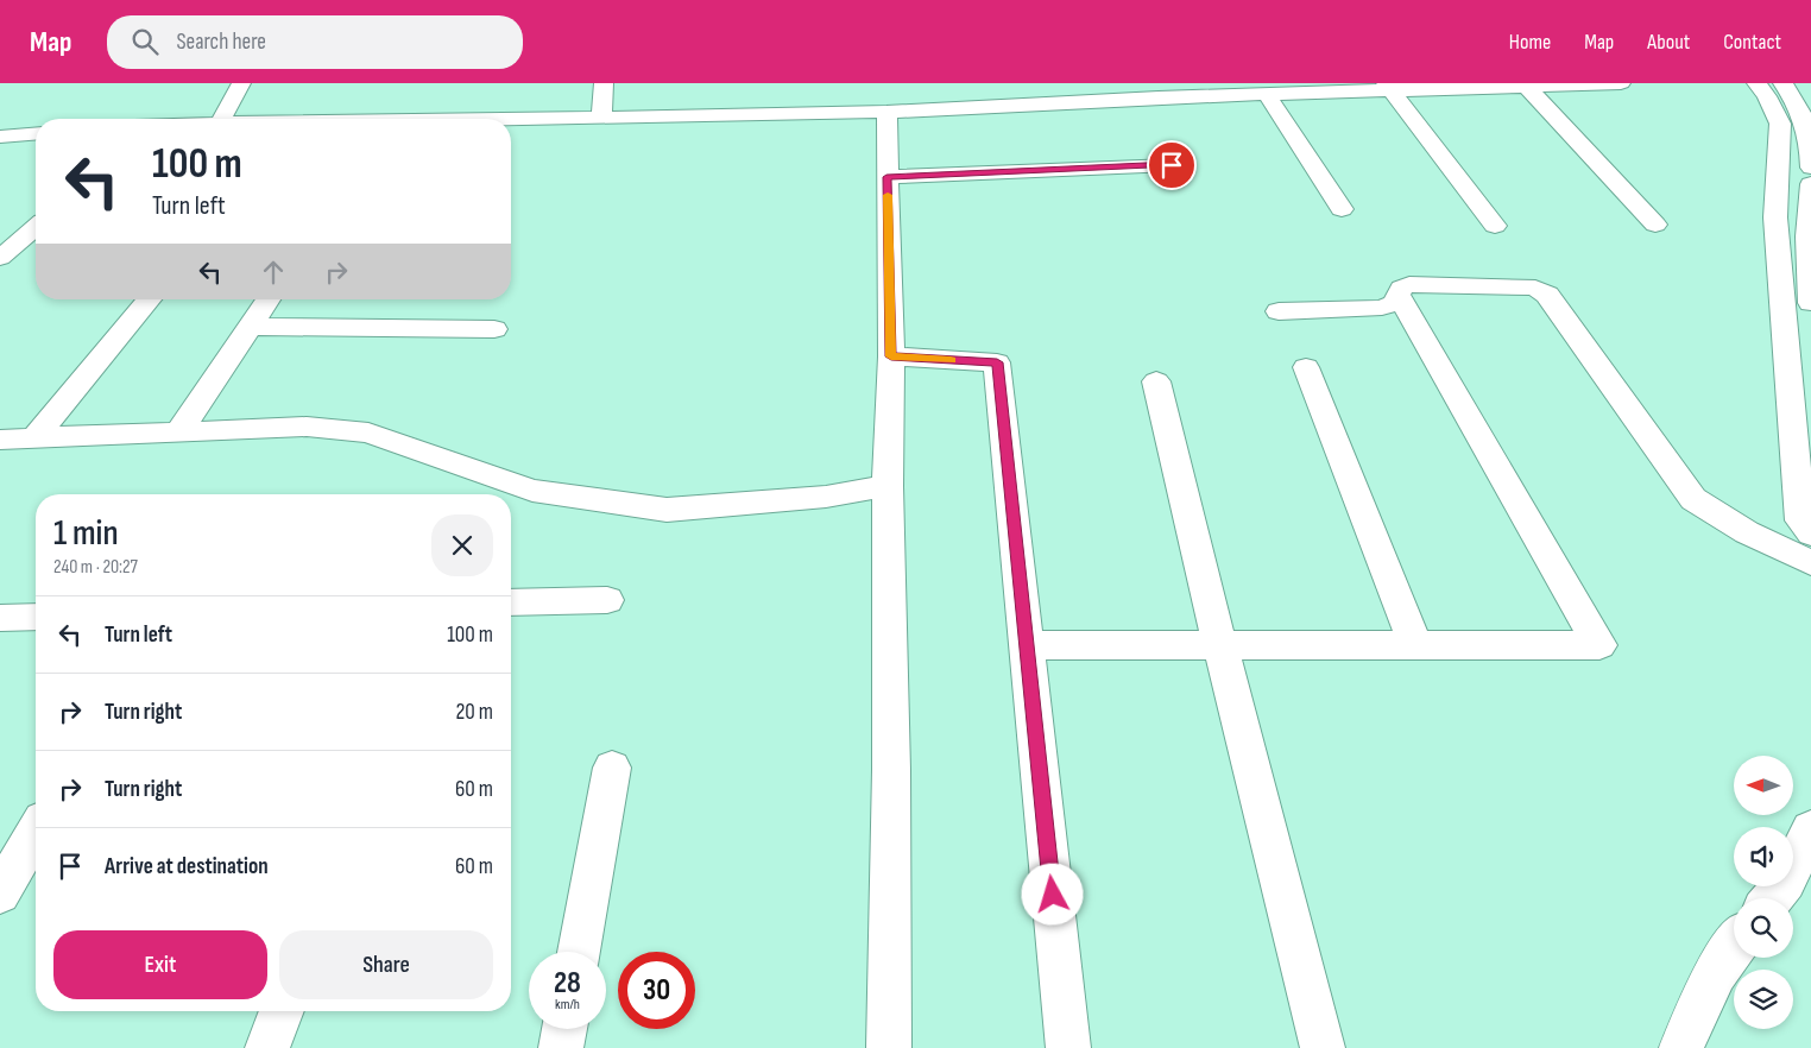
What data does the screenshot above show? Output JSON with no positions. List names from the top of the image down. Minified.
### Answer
{"north":"left","page":{"header":"Map","search":"Search here","nav":["Home","Map","About","Contact"],"turn":["100 m","Turn left"],"heading":["1 min","240 m · 20:27"],"list":[{"name":"Turn left","value":"100 m"},{"name":"Turn right","value":"20 m"},{"name":"Turn right","value":"60 m"},{"name":"Arrive at destination","value":"60 m"}],"buttons":["Exit","Share"],"speed":"28 km/h","limit":"30"}}
